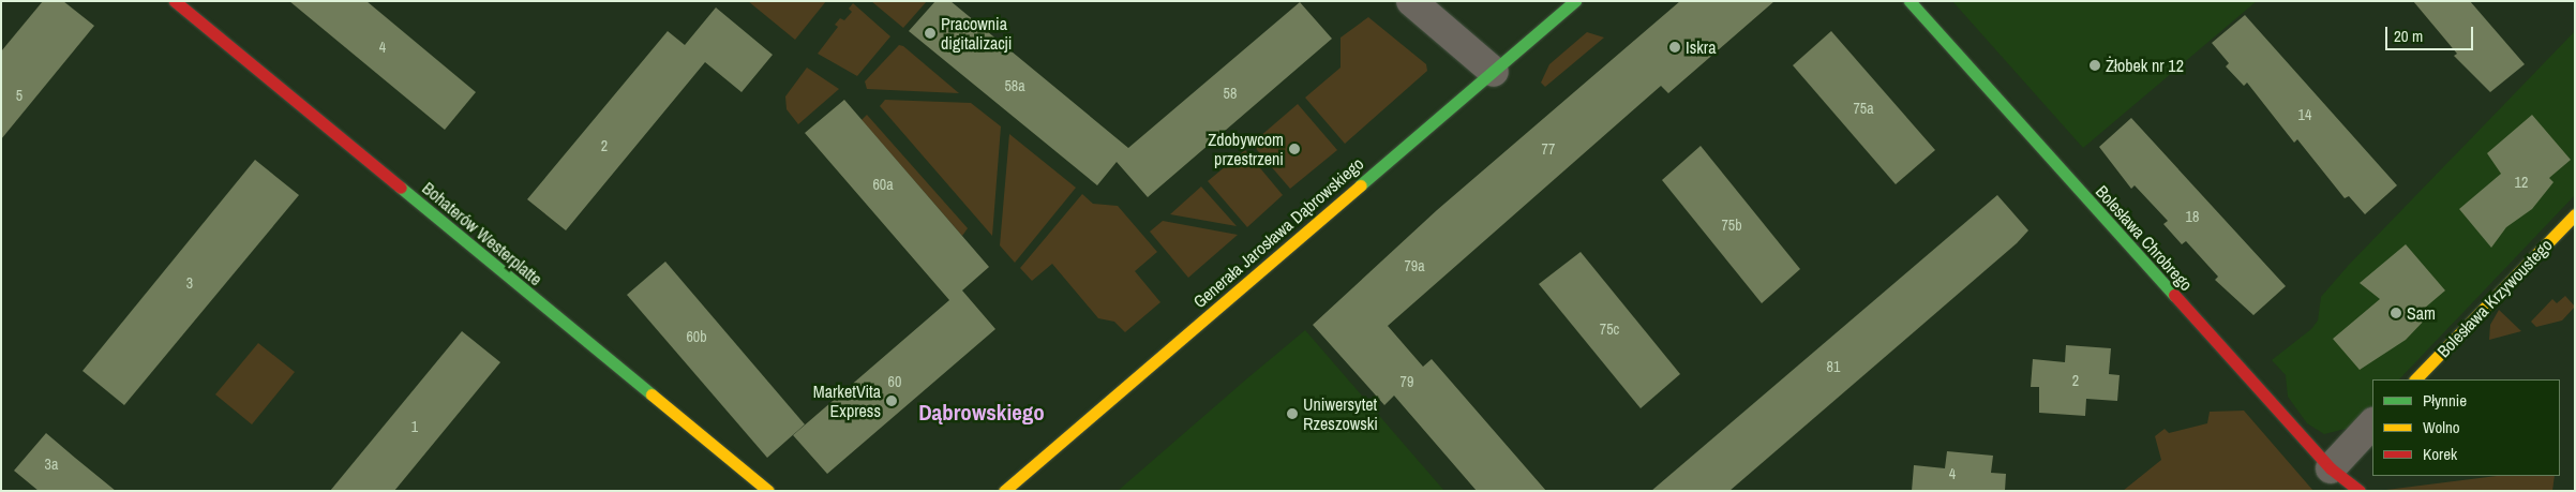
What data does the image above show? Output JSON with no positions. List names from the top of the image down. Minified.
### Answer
{"streets":{"street":["Generała Jarosława Dąbrowskiego","Bohaterów Westerplatte","Bolesława Chrobrego","Bolesława Krzywoustego"]},"districts":["Dąbrowskiego"],"places":["Pracownia digitalizacji","Iskra","Żłobek nr 12","Zdobywcom przestrzeni","Sam","MarketVita Express","Uniwersytet Rzeszowski"],"house_numbers":["4","58a","58","5","75a","14","2","77","12","60a","18","75b","79a","3","75c","60b","81","2","60","79","1","3a","4"],"legend":["Płynnie","Wolno","Korek"],"scale_bar":"20 m"}
